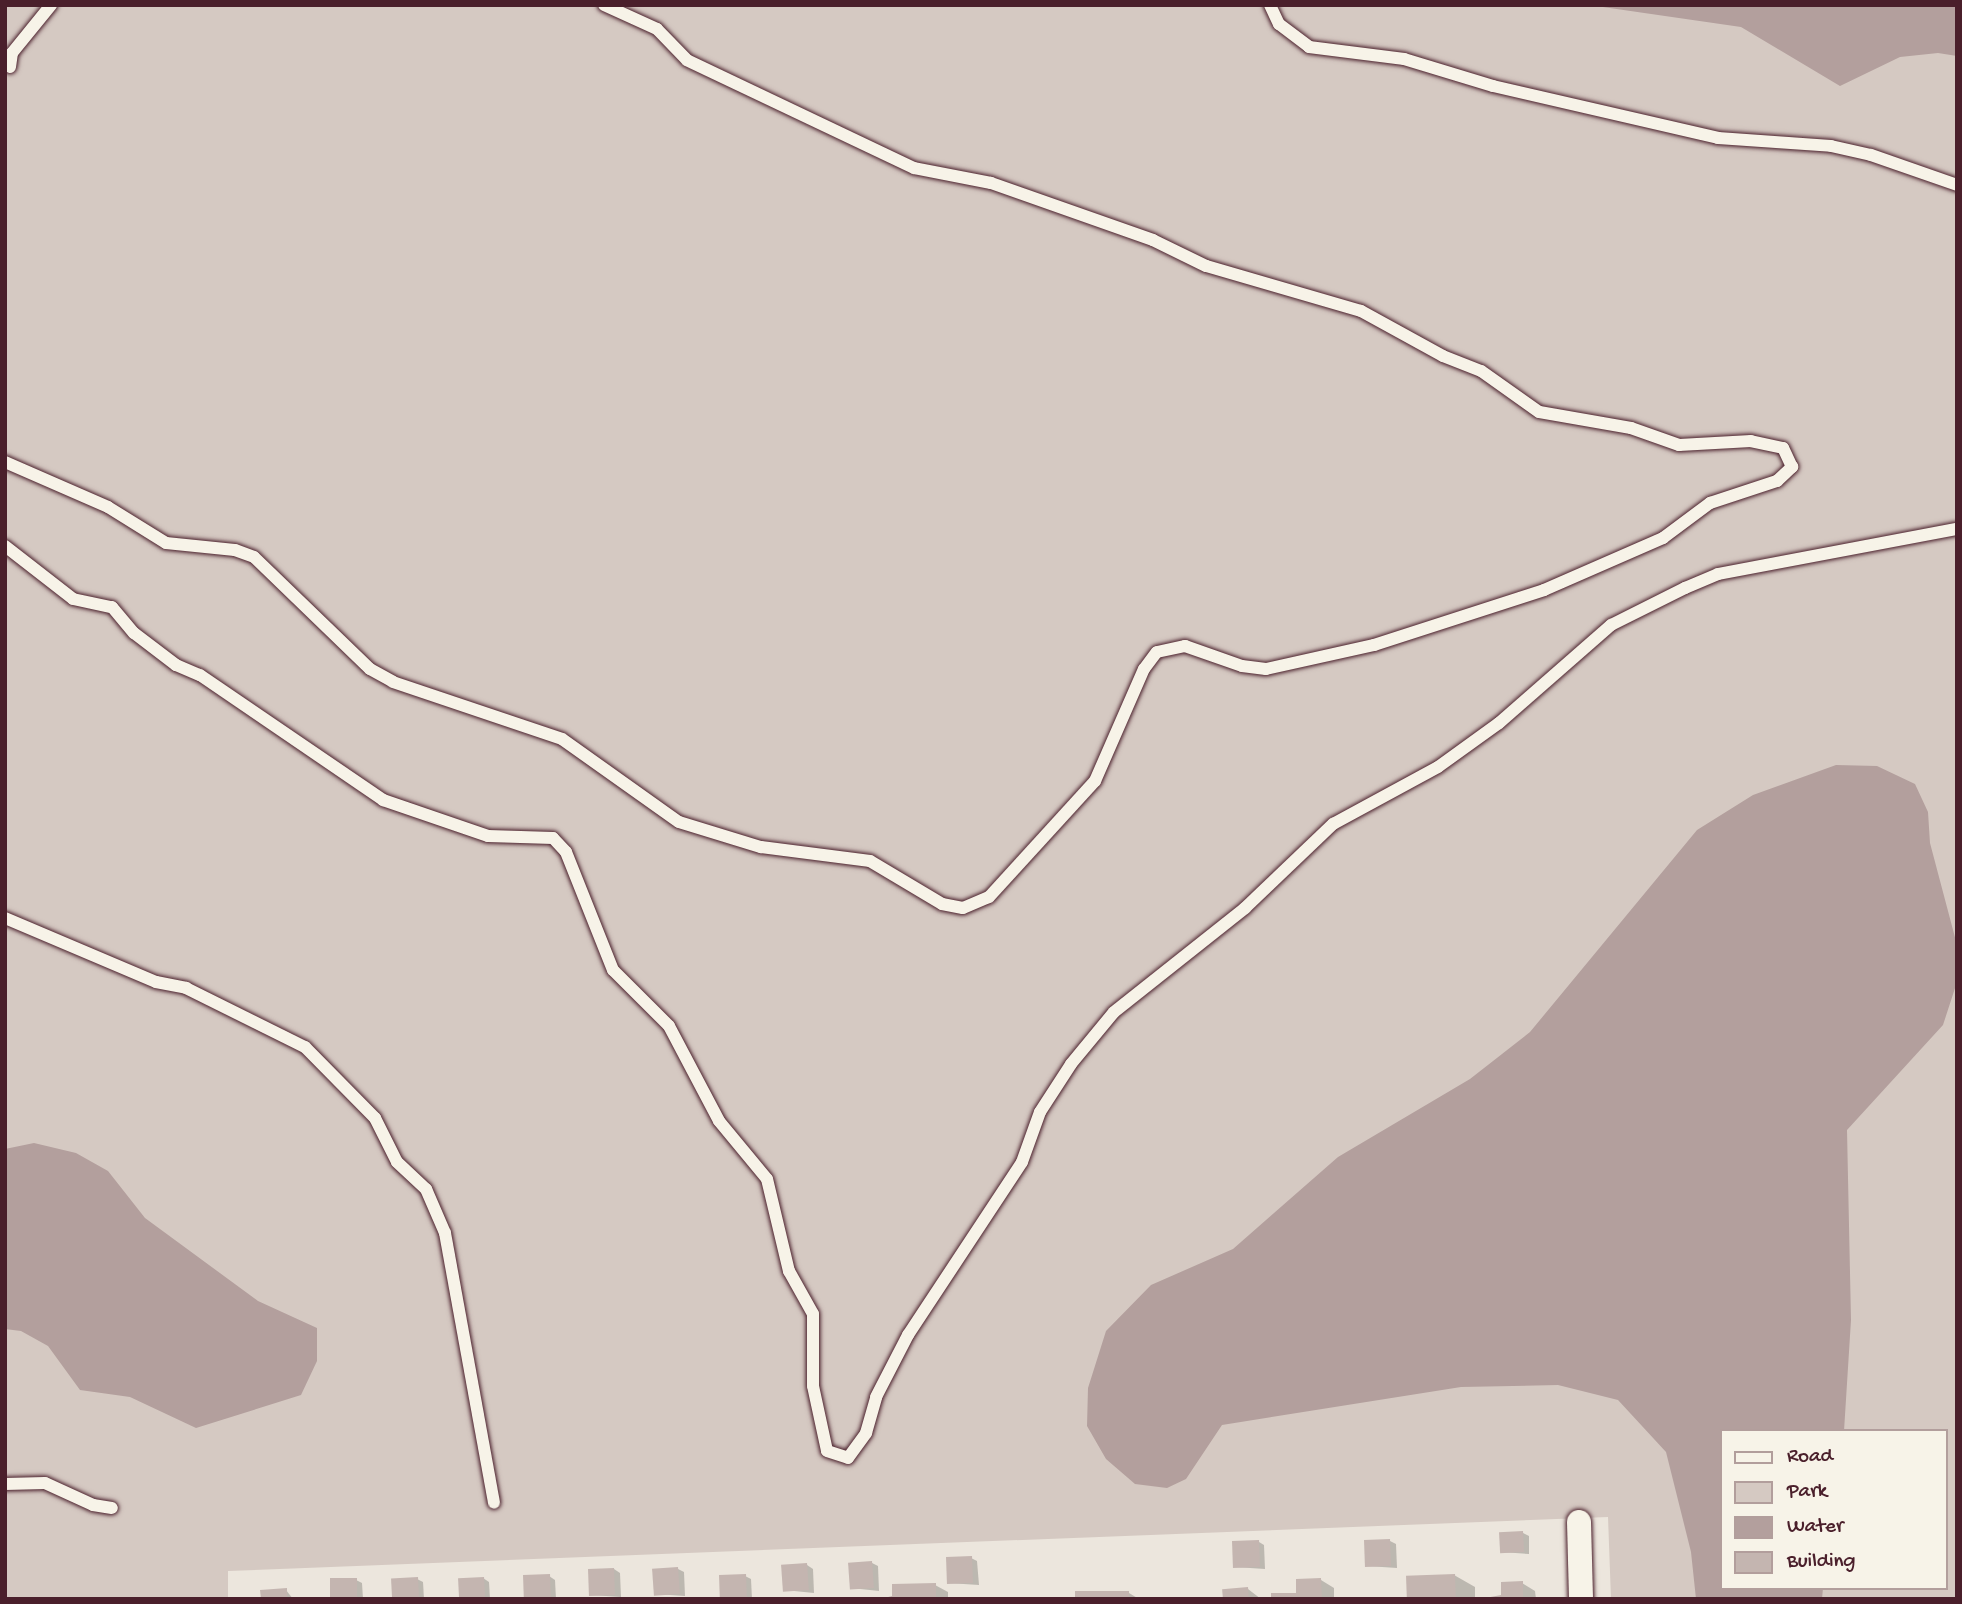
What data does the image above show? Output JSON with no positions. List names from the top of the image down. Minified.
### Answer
{"legend":["Road","Park","Water","Building"]}
